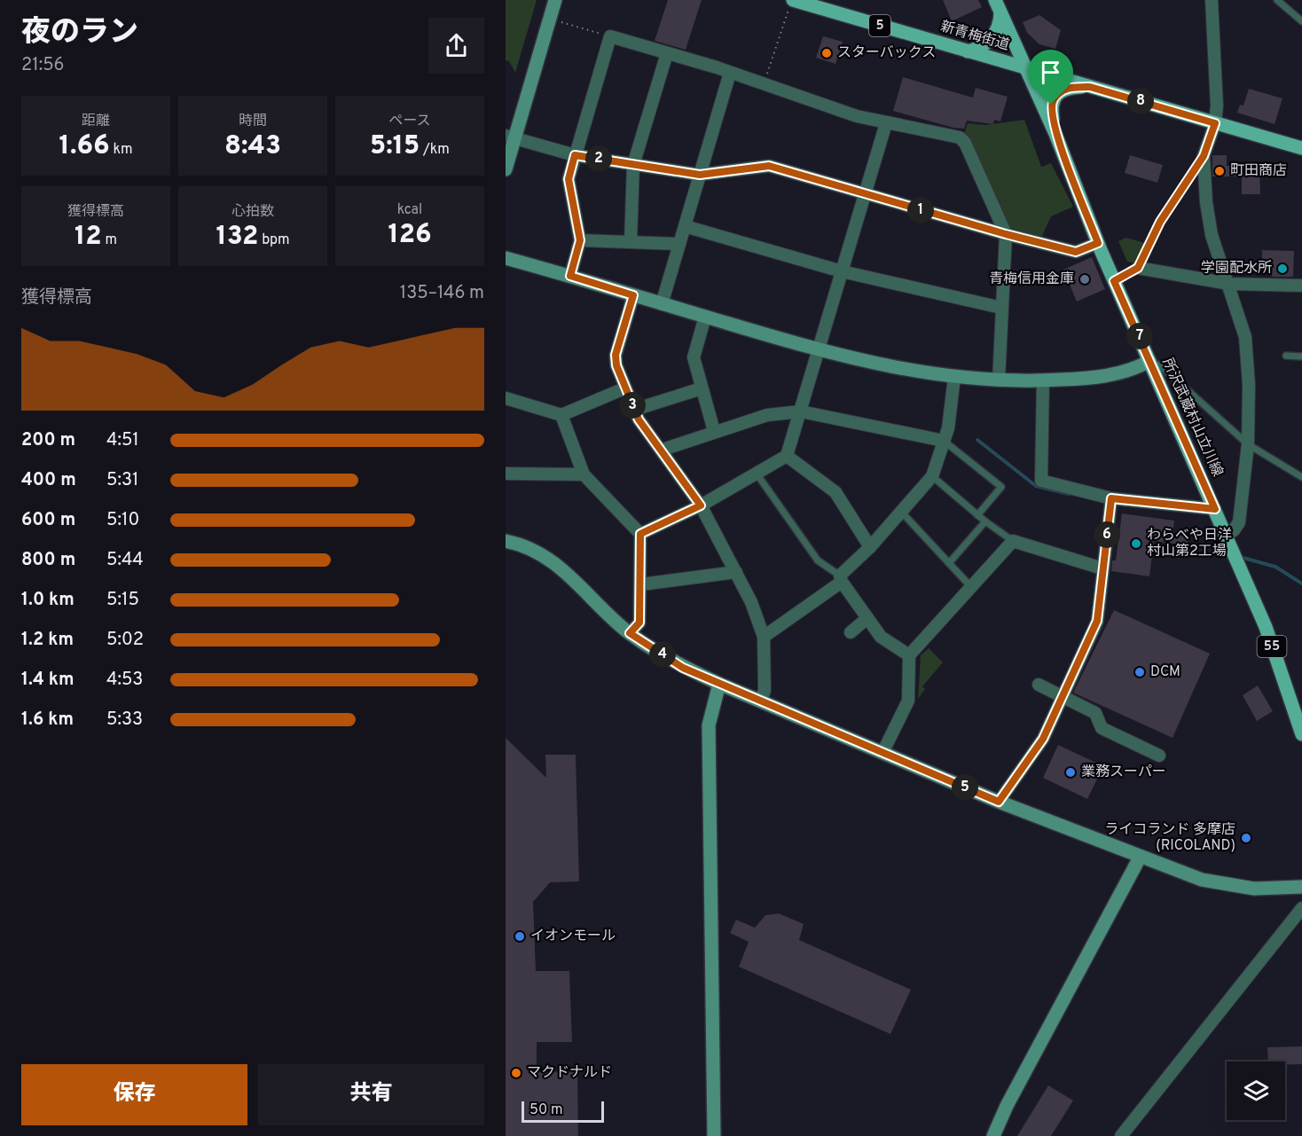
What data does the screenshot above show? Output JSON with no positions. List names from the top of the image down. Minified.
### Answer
{"streets":{"main road":["5","新青梅街道","所沢武蔵村山立川線","55"]},"crossings":[["新青梅街道","所沢武蔵村山立川線"]],"places":["スターバックス","町田商店","学園配水所","青梅信用金庫","わらべや日洋 村山第2工場","DCM","業務スーパー","ライコランド 多摩店 (RICOLAND)","イオンモール","マクドナルド"],"scale_bar":"50 m","page":{"heading":["夜のラン","21:56"],"pins":["8","2","1","7","3","6","4","5"],"stats":[["距離","1.66 km"],["時間","8:43"],["ペース","5:15 /km"],["獲得標高","12 m"],["心拍数","132 bpm"],["kcal","126"]],"chart":["獲得標高","135–146 m"],"list":[{"name":"200 m","note":"4:51"},{"name":"400 m","note":"5:31"},{"name":"600 m","note":"5:10"},{"name":"800 m","note":"5:44"},{"name":"1.0 km","note":"5:15"},{"name":"1.2 km","note":"5:02"},{"name":"1.4 km","note":"4:53"},{"name":"1.6 km","note":"5:33"}],"buttons":["保存","共有"],"scale":"50 m"}}
